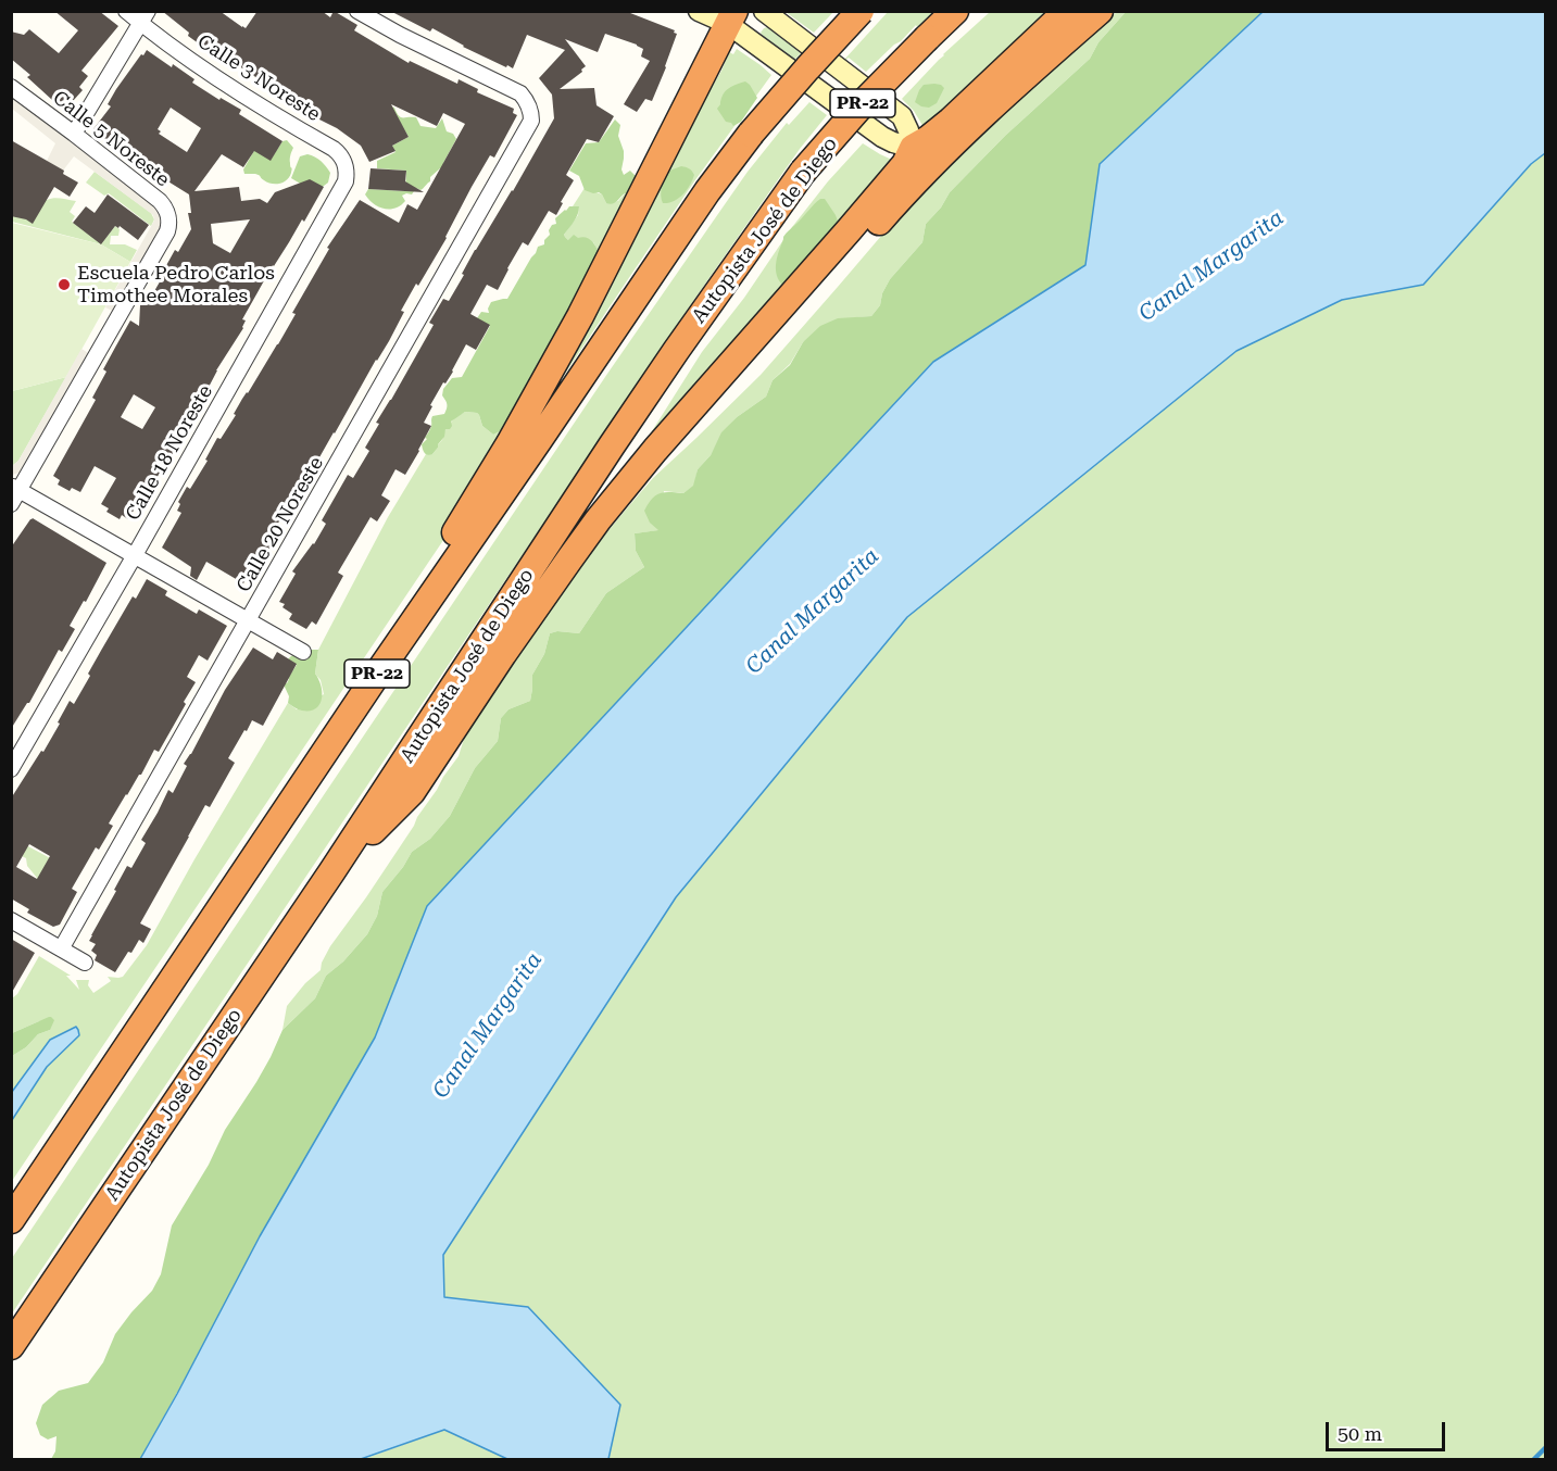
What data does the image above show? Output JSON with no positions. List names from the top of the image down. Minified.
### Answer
{"streets":{"highway":["PR-22","Autopista José de Diego"],"street":["Calle 3 Noreste","Calle 5 Noreste","Calle 18 Noreste","Calle 20 Noreste"]},"crossings":[["Calle 3 Noreste","Calle 18 Noreste"]],"water":["Canal Margarita"],"places":["Escuela Pedro Carlos Timothee Morales"],"scale_bar":"50 m"}
